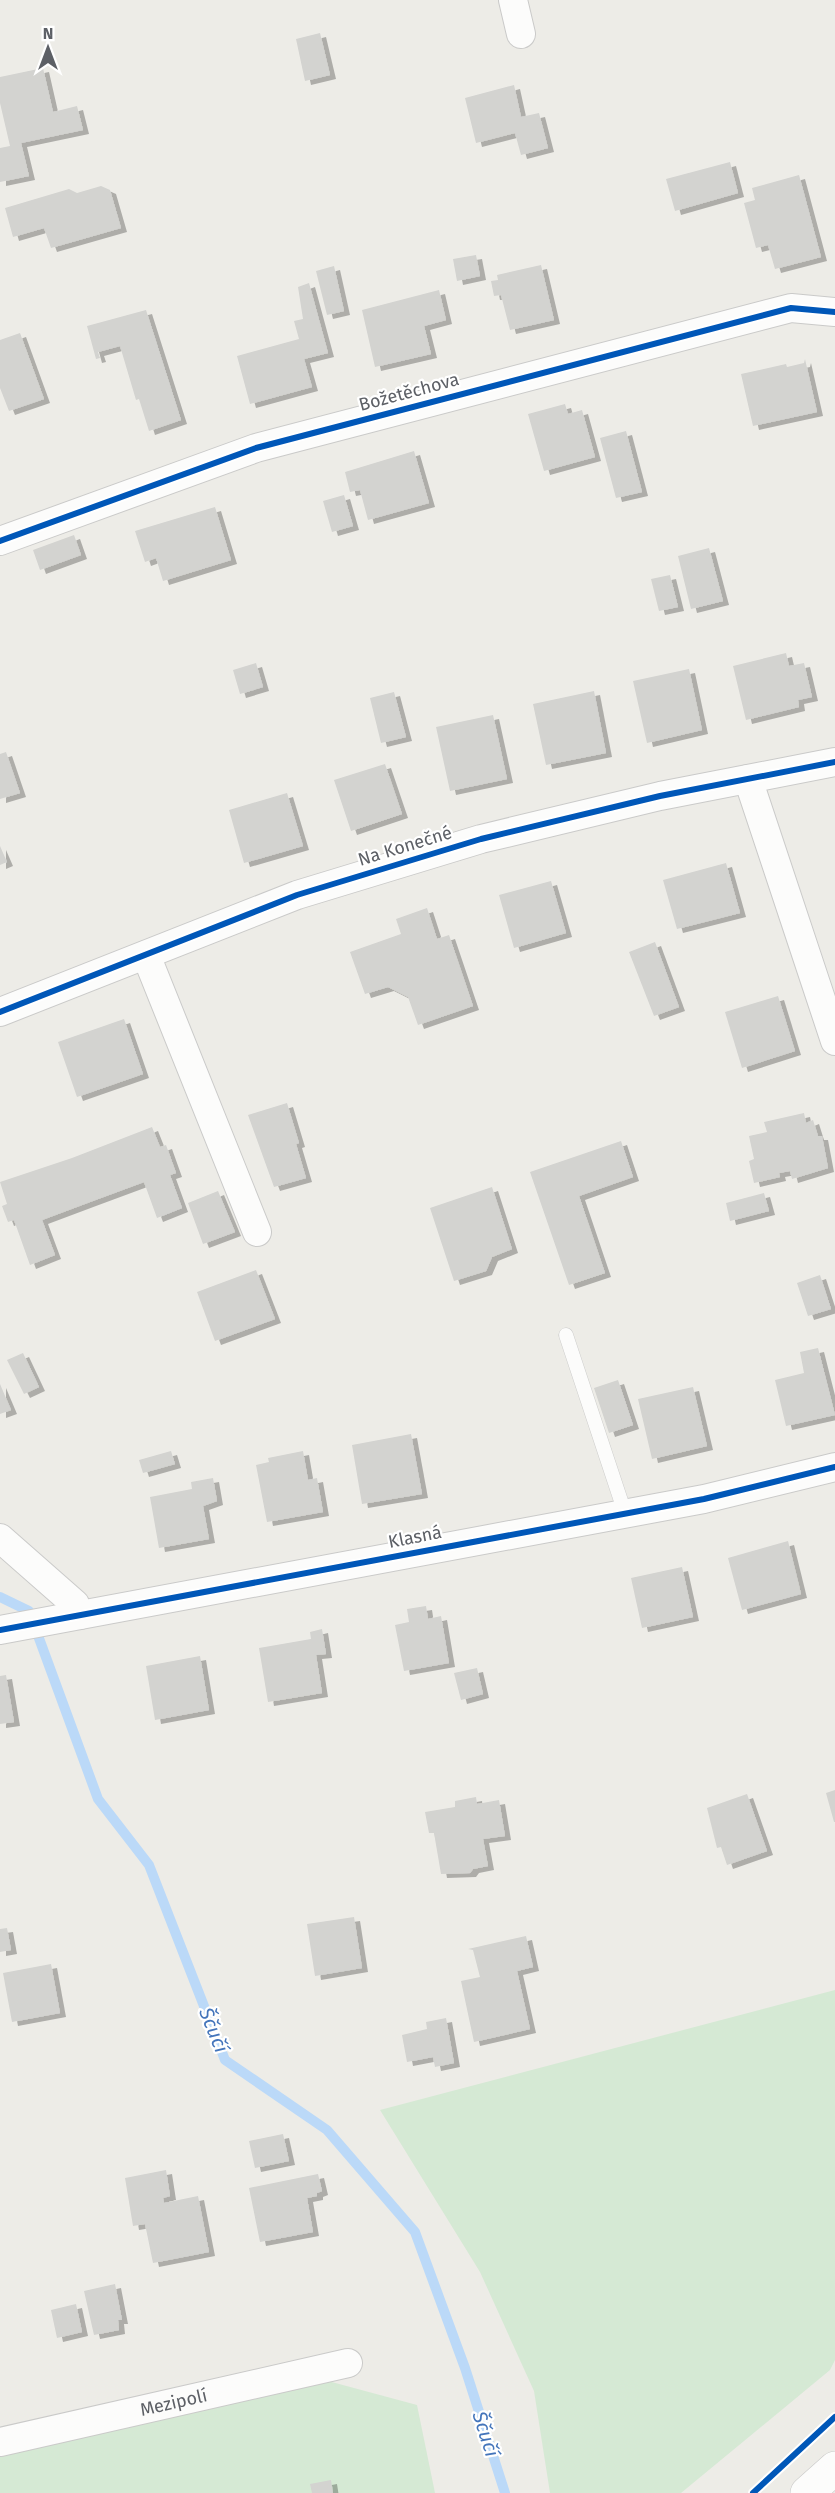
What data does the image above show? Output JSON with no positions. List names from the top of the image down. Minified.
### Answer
{"streets":{"street":["Božetěchova","Na Konečné","Klasná","Mezipolí"]},"water":["Ščučí"],"north":"top"}
